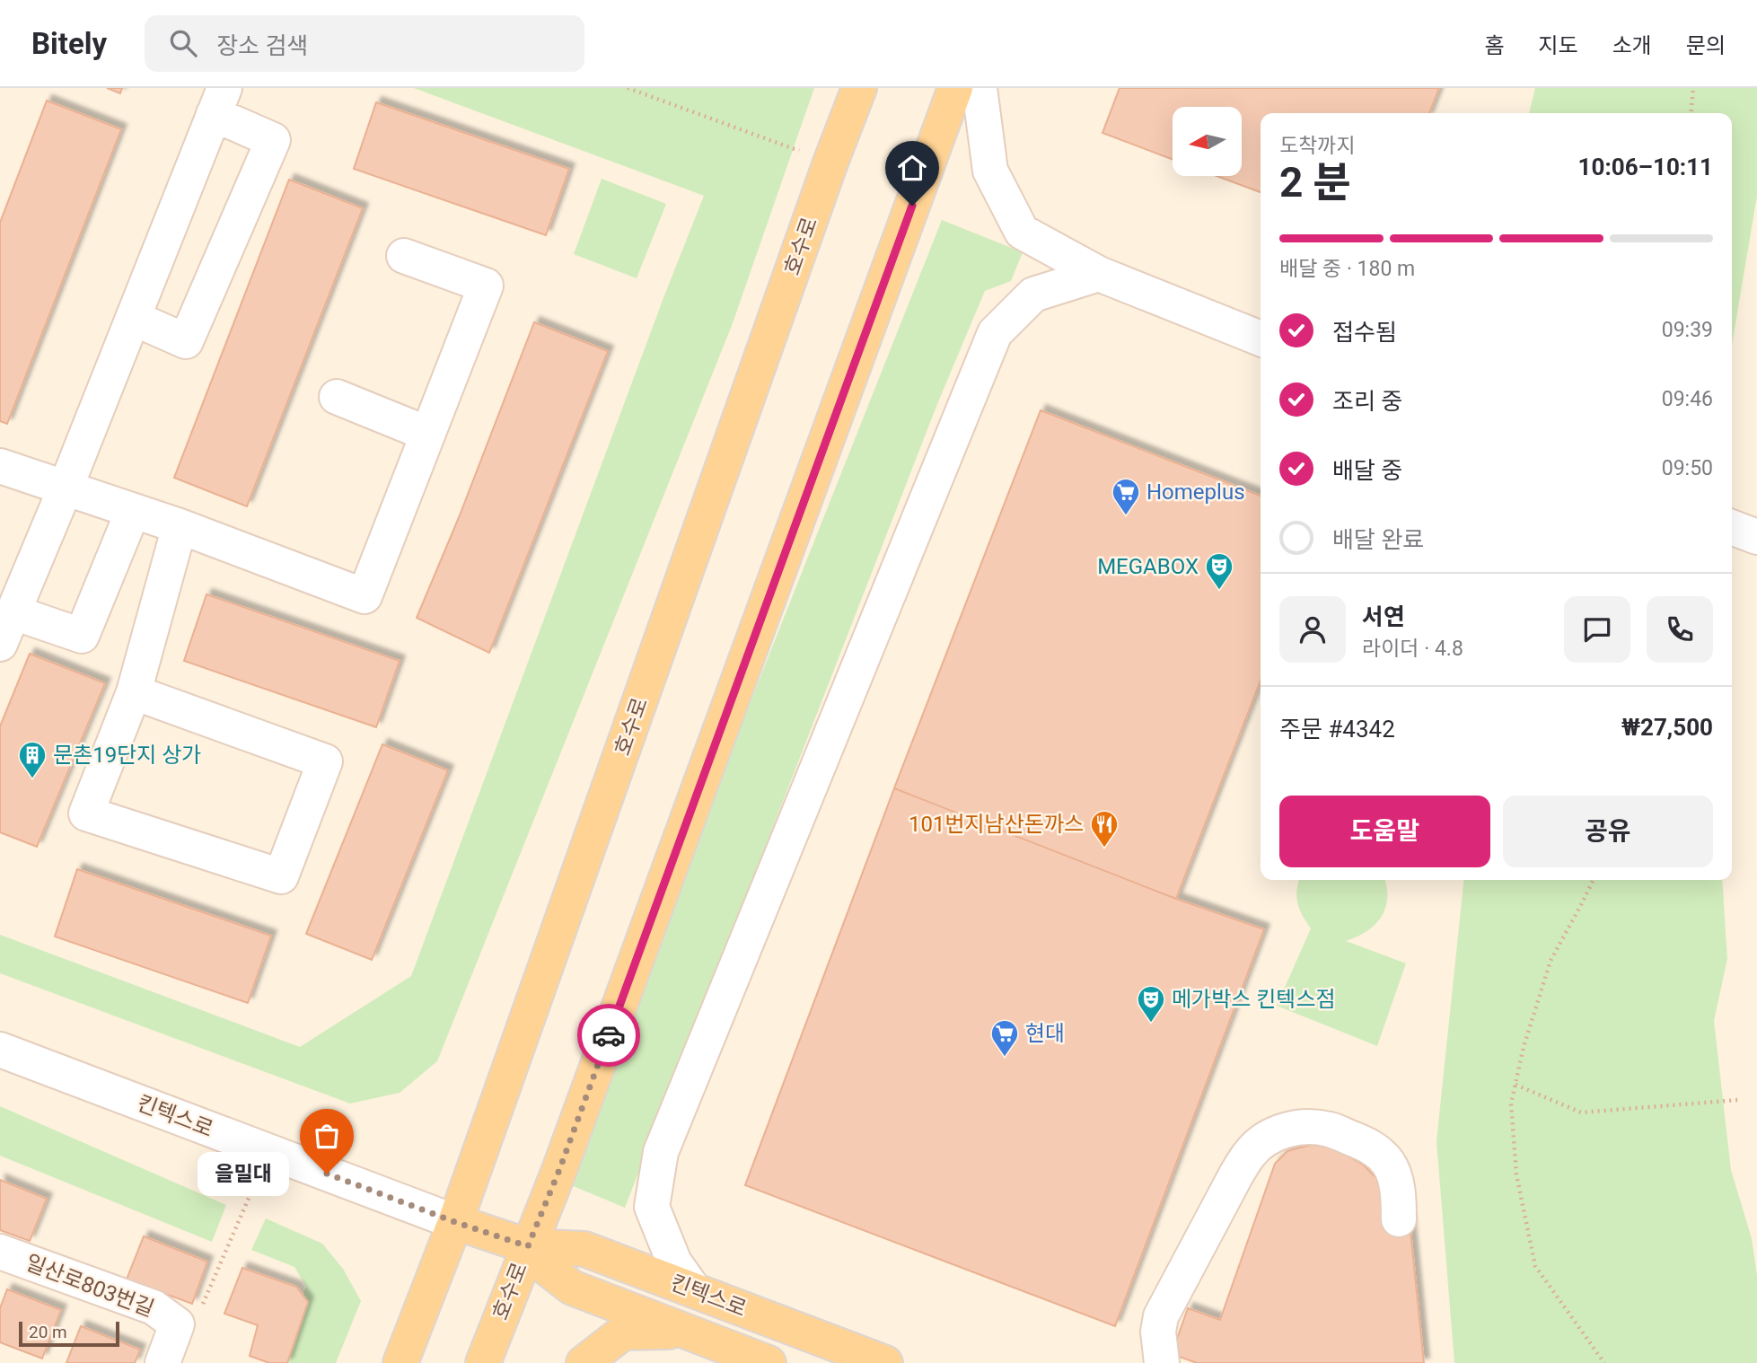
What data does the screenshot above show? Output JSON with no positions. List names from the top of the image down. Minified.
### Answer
{"streets":{"main road":["호수로","킨텍스로"],"street":["일산로803번길"]},"crossings":[["호수로","킨텍스로"]],"places":{"supermarket":["Homeplus","현대"],"theatre":["MEGABOX","메가박스 킨텍스점"],"building":["문촌19단지 상가"],"restaurant":["101번지남산돈까스"],"other":["을밀대"]},"scale_bar":"20 m","north":"left","page":{"header":"Bitely","search":"장소 검색","nav":["홈","지도","소개","문의"],"heading":["2 분","도착까지","10:06–10:11"],"panel":["서연","라이더 · 4.8","주문 #4342","₩27,500"],"bar":"배달 중 · 180 m","list":[["접수됨","09:39"],["조리 중","09:46"],["배달 중","09:50"],"배달 완료"],"buttons":["도움말","공유"],"bubble":"을밀대","scale":"20 m"}}
